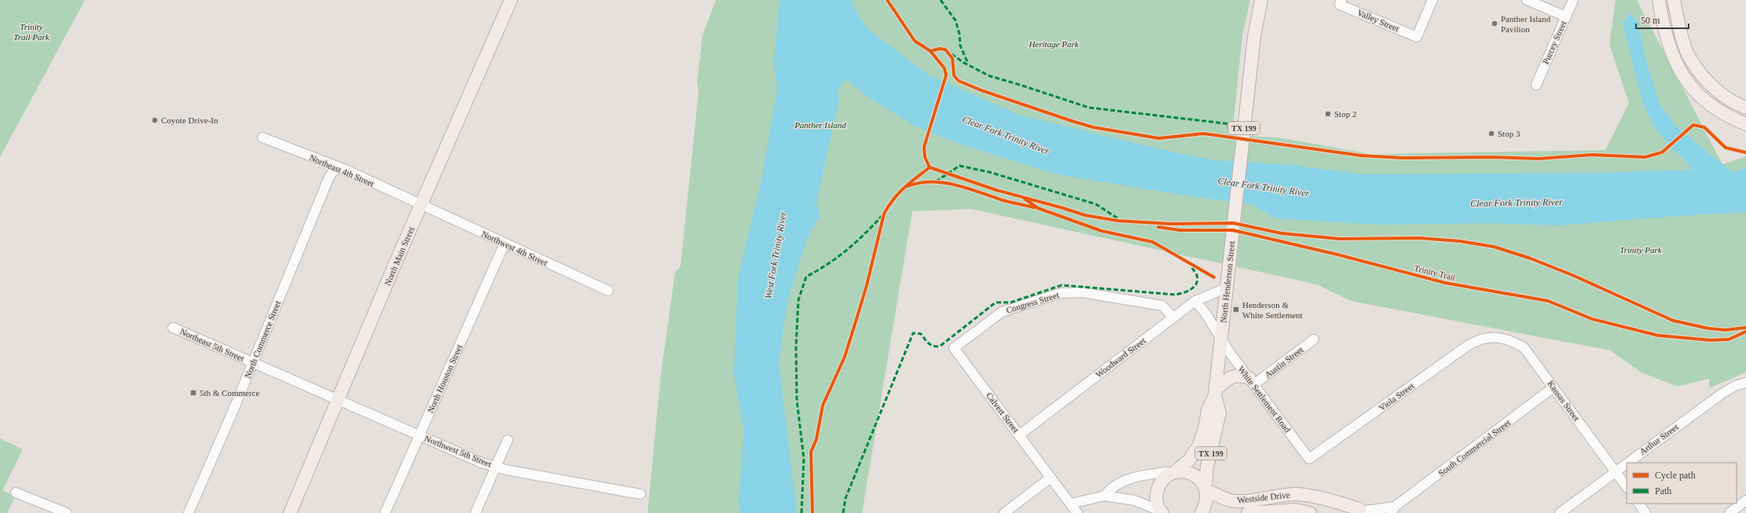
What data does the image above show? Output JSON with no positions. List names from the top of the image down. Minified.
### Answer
{"streets":{"main road":["TX 199","North Main Street","North Henderson Street","Westside Drive"],"street":["Valley Street","Purcey Street","Northeast 4th Street","Northwest 4th Street","Congress Street","North Commerce Street","Northeast 5th Street","Woodward Street","Austin Street","North Houston Street","Viola Street","White Settlement Road","Kansas Street","Calvert Street","Arthur Street","South Commercial Street","Northwest 5th Street"],"cycle path":["Trinity Trail"]},"crossings":[["Northeast 4th Street","Northwest 4th Street"],["Northeast 4th Street","North Main Street"],["Northeast 4th Street","North Commerce Street"],["Northwest 4th Street","North Main Street"],["Northwest 4th Street","North Houston Street"],["North Main Street","Northeast 5th Street"],["North Main Street","Northwest 5th Street"],["North Henderson Street","Woodward Street"],["North Henderson Street","White Settlement Road"],["North Henderson Street","Westside Drive"],["Congress Street","Woodward Street"],["Congress Street","Calvert Street"],["North Commerce Street","Northeast 5th Street"],["Northeast 5th Street","Northwest 5th Street"],["Woodward Street","White Settlement Road"],["Woodward Street","Calvert Street"],["Austin Street","White Settlement Road"],["North Houston Street","Northwest 5th Street"],["Viola Street","White Settlement Road"],["Viola Street","Kansas Street"],["Kansas Street","Arthur Street"],["Kansas Street","South Commercial Street"],["South Commercial Street","Westside Drive"]],"water":["Clear Fork Trinity River","West Fork Trinity River"],"parks":["Trinity Trail Park","Heritage Park","Panther Island","Trinity Park"],"places":{"other":["Panther Island Pavilion","Stop 2","Coyote Drive-In","Stop 3"],"transit":["Henderson & White Settlement","5th & Commerce"]},"legend":["Cycle path","Path"],"scale_bar":"50 m"}
